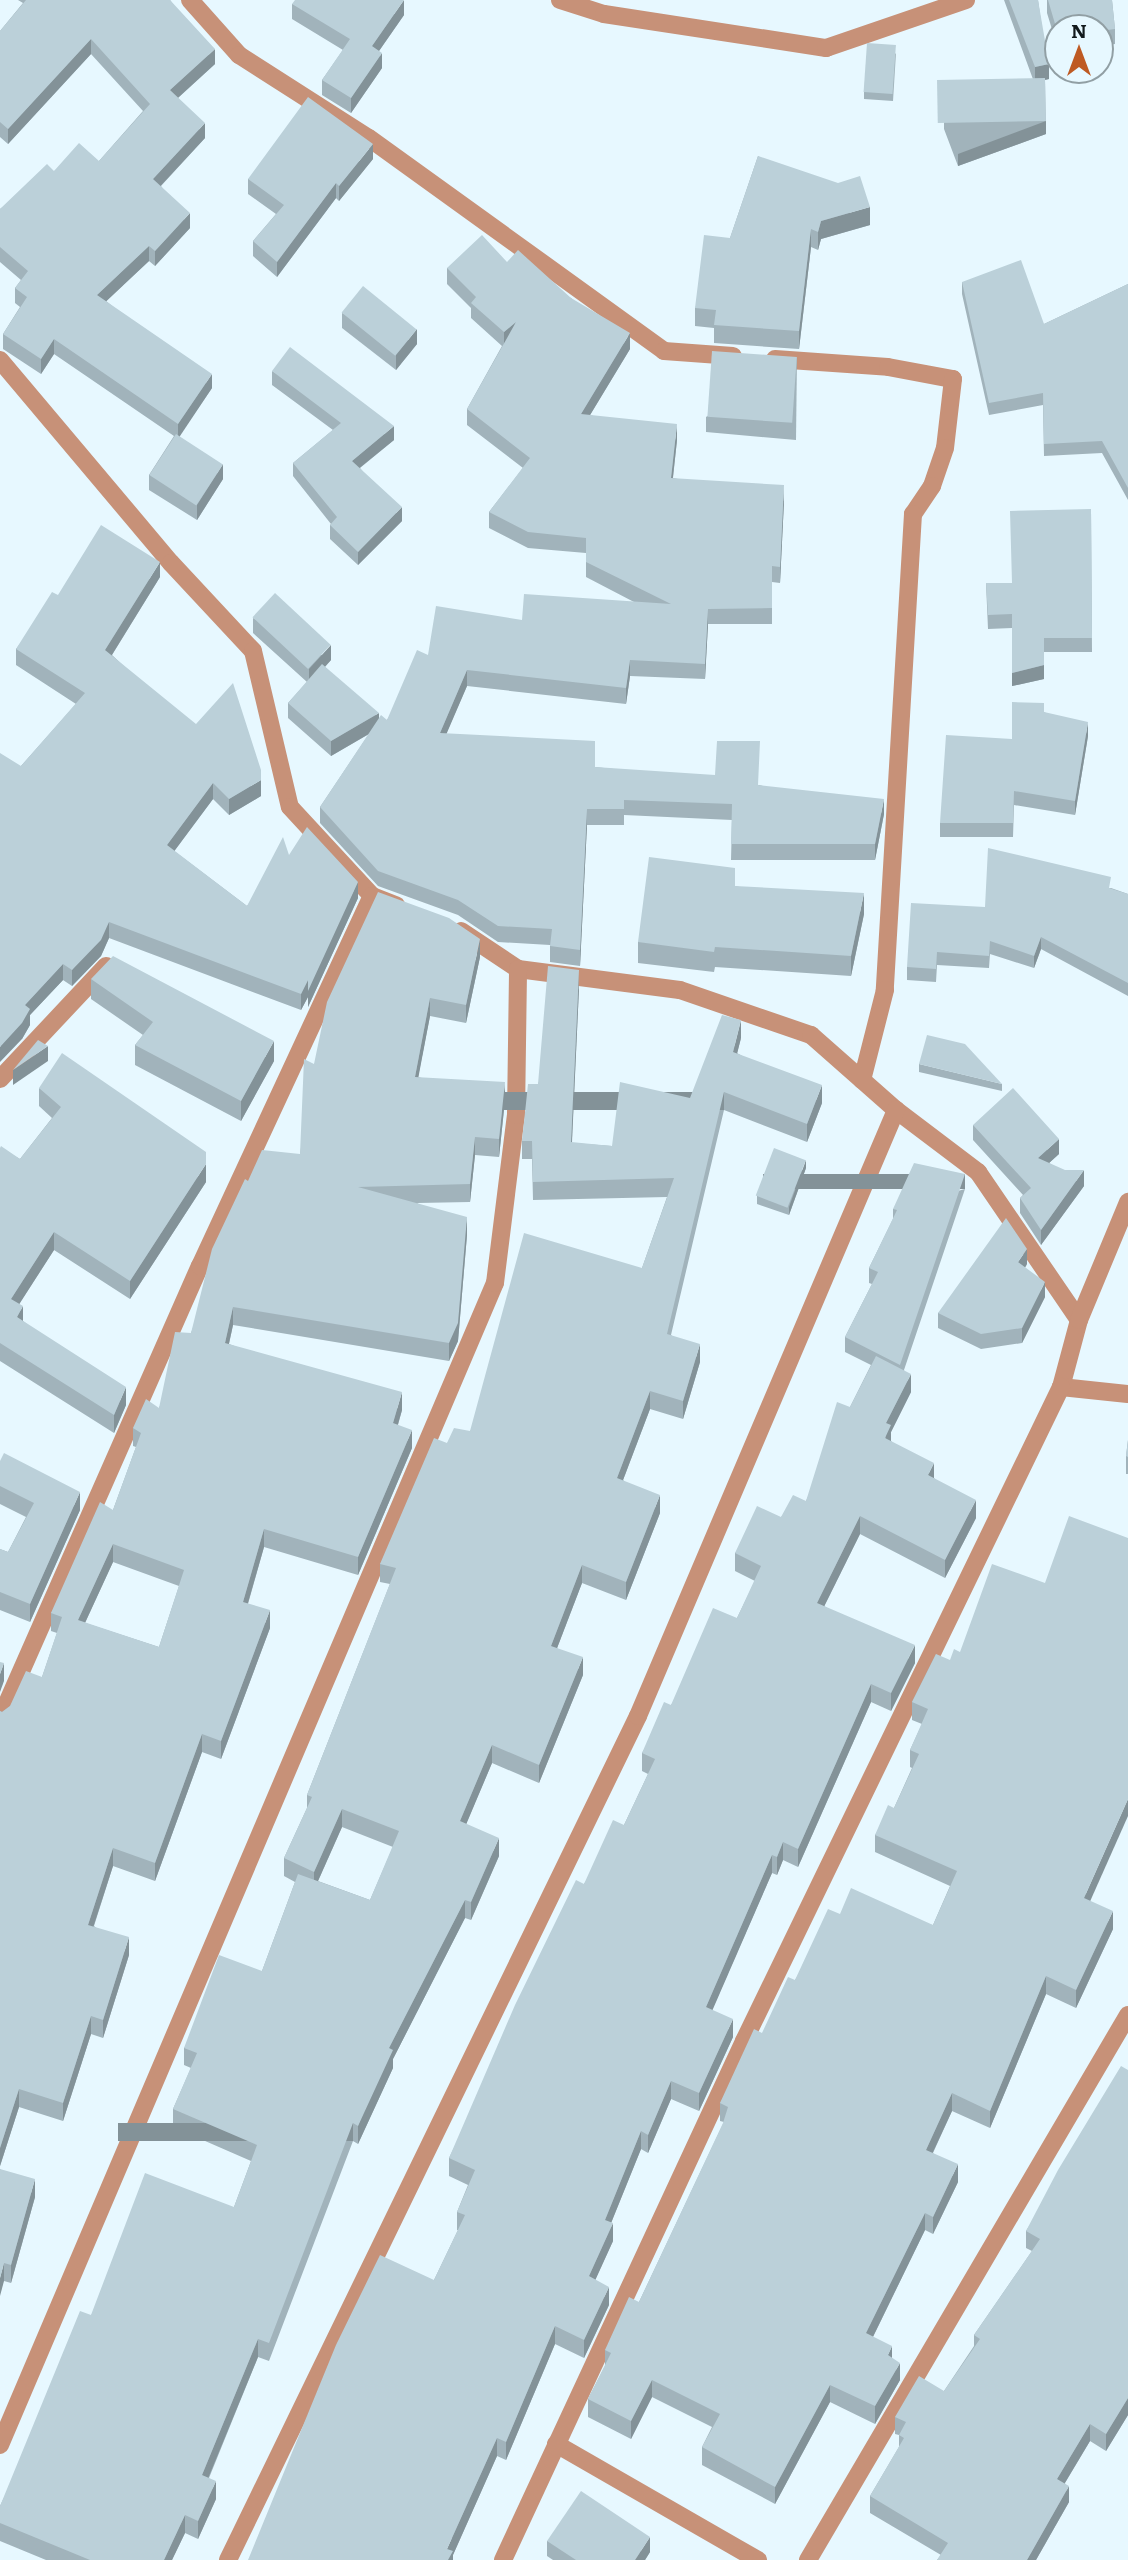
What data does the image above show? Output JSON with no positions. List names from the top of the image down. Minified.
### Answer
{"north":"top"}
